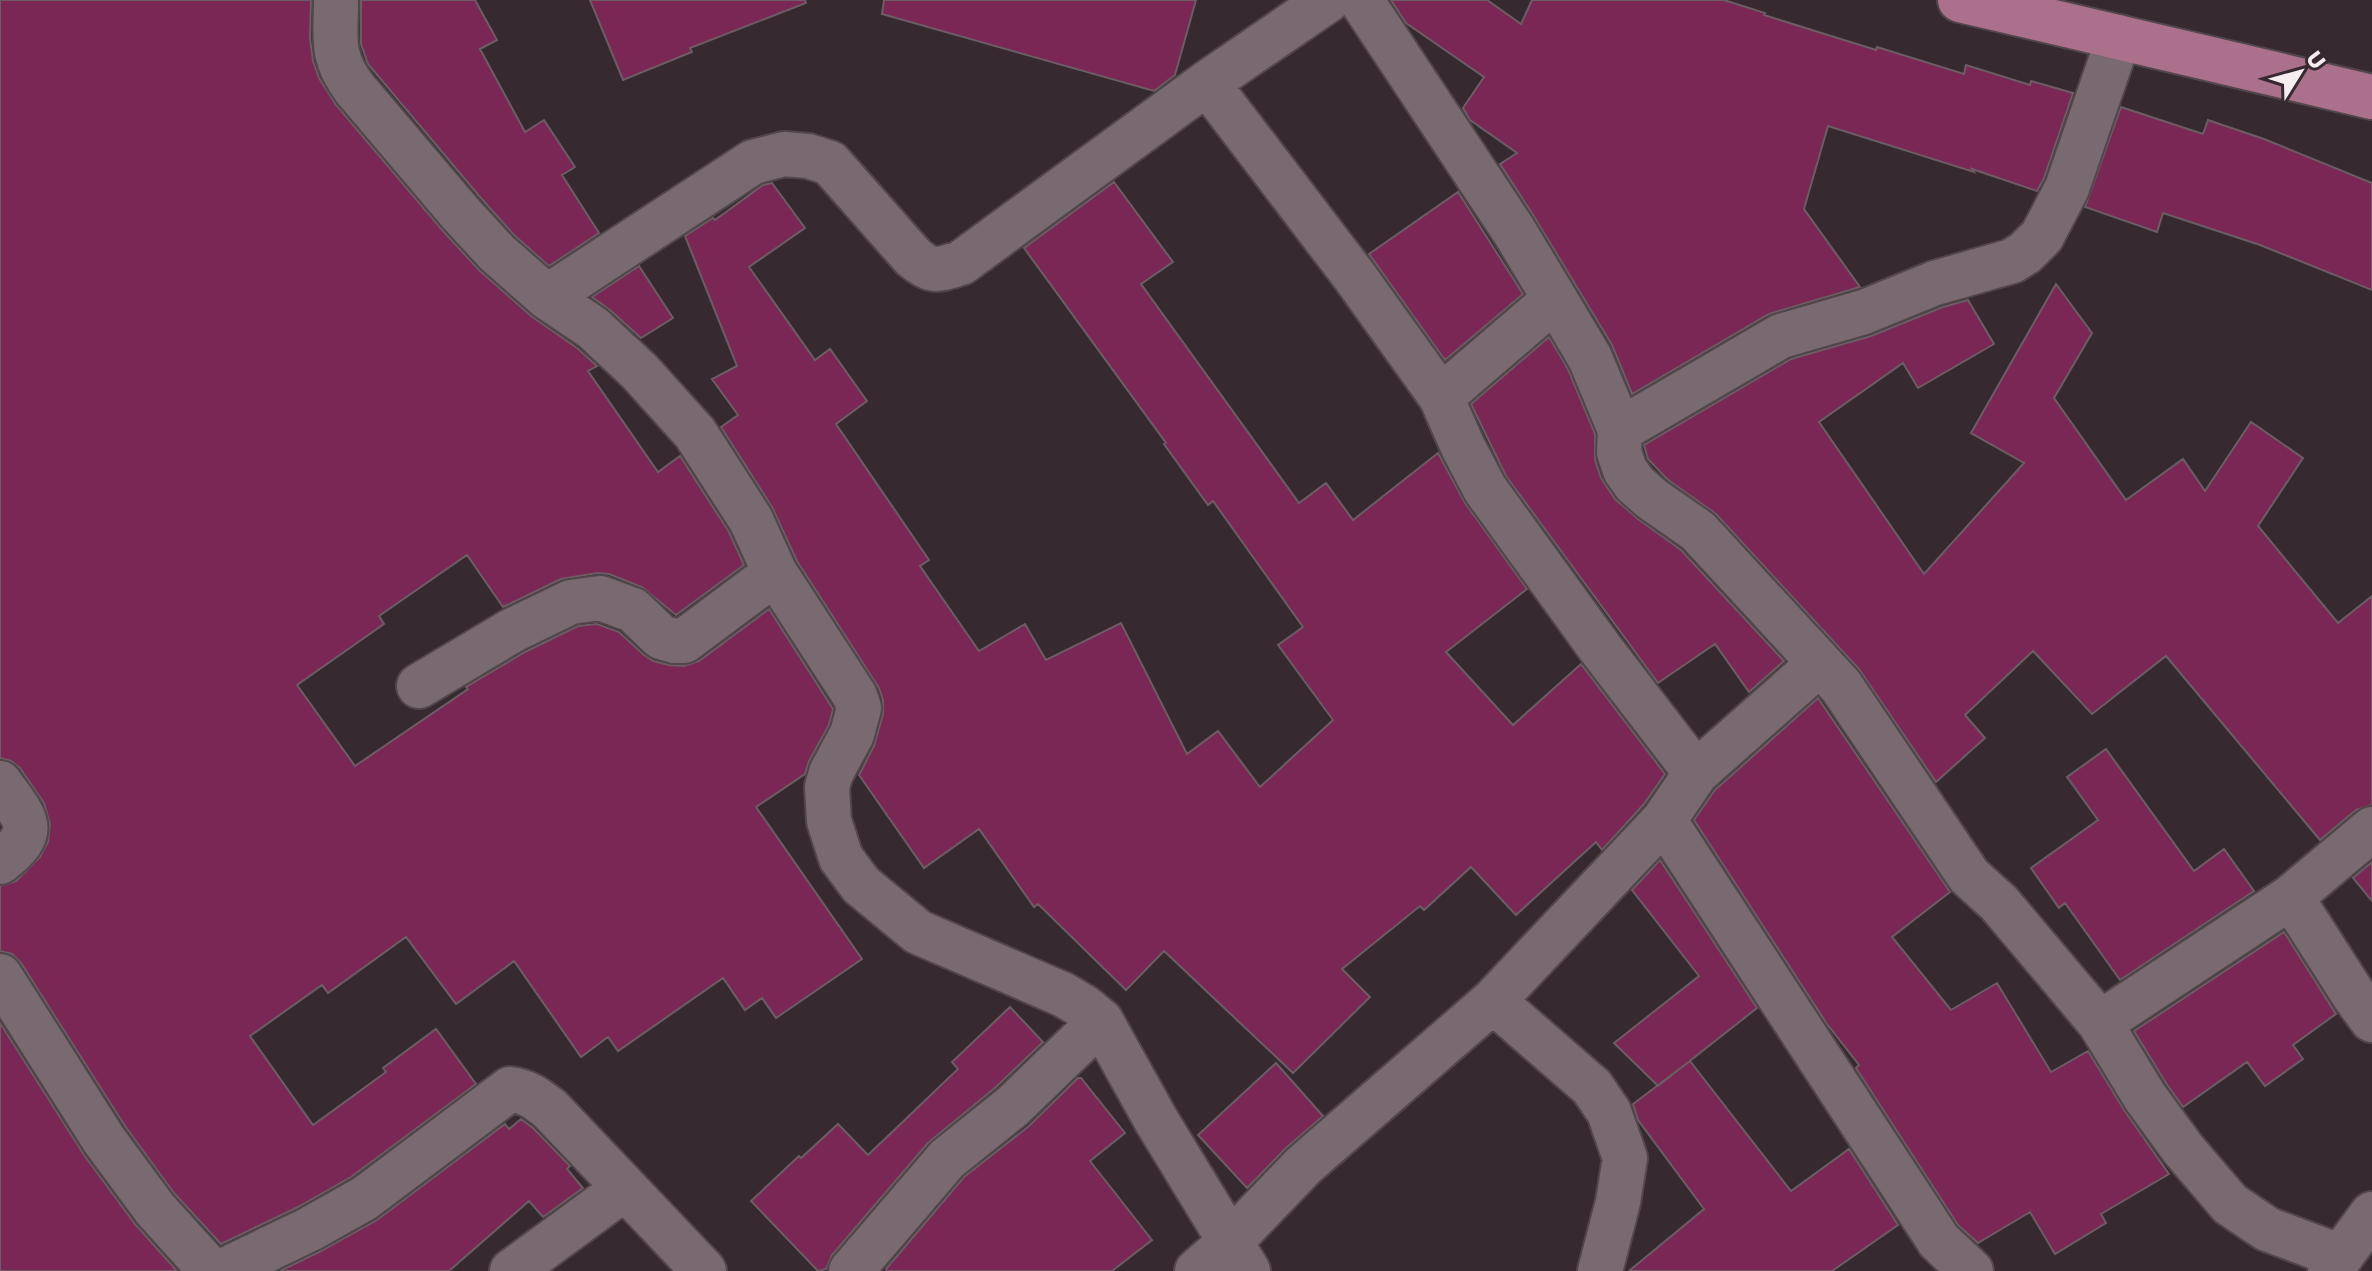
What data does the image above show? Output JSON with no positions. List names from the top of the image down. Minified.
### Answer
{"north":"top right"}
